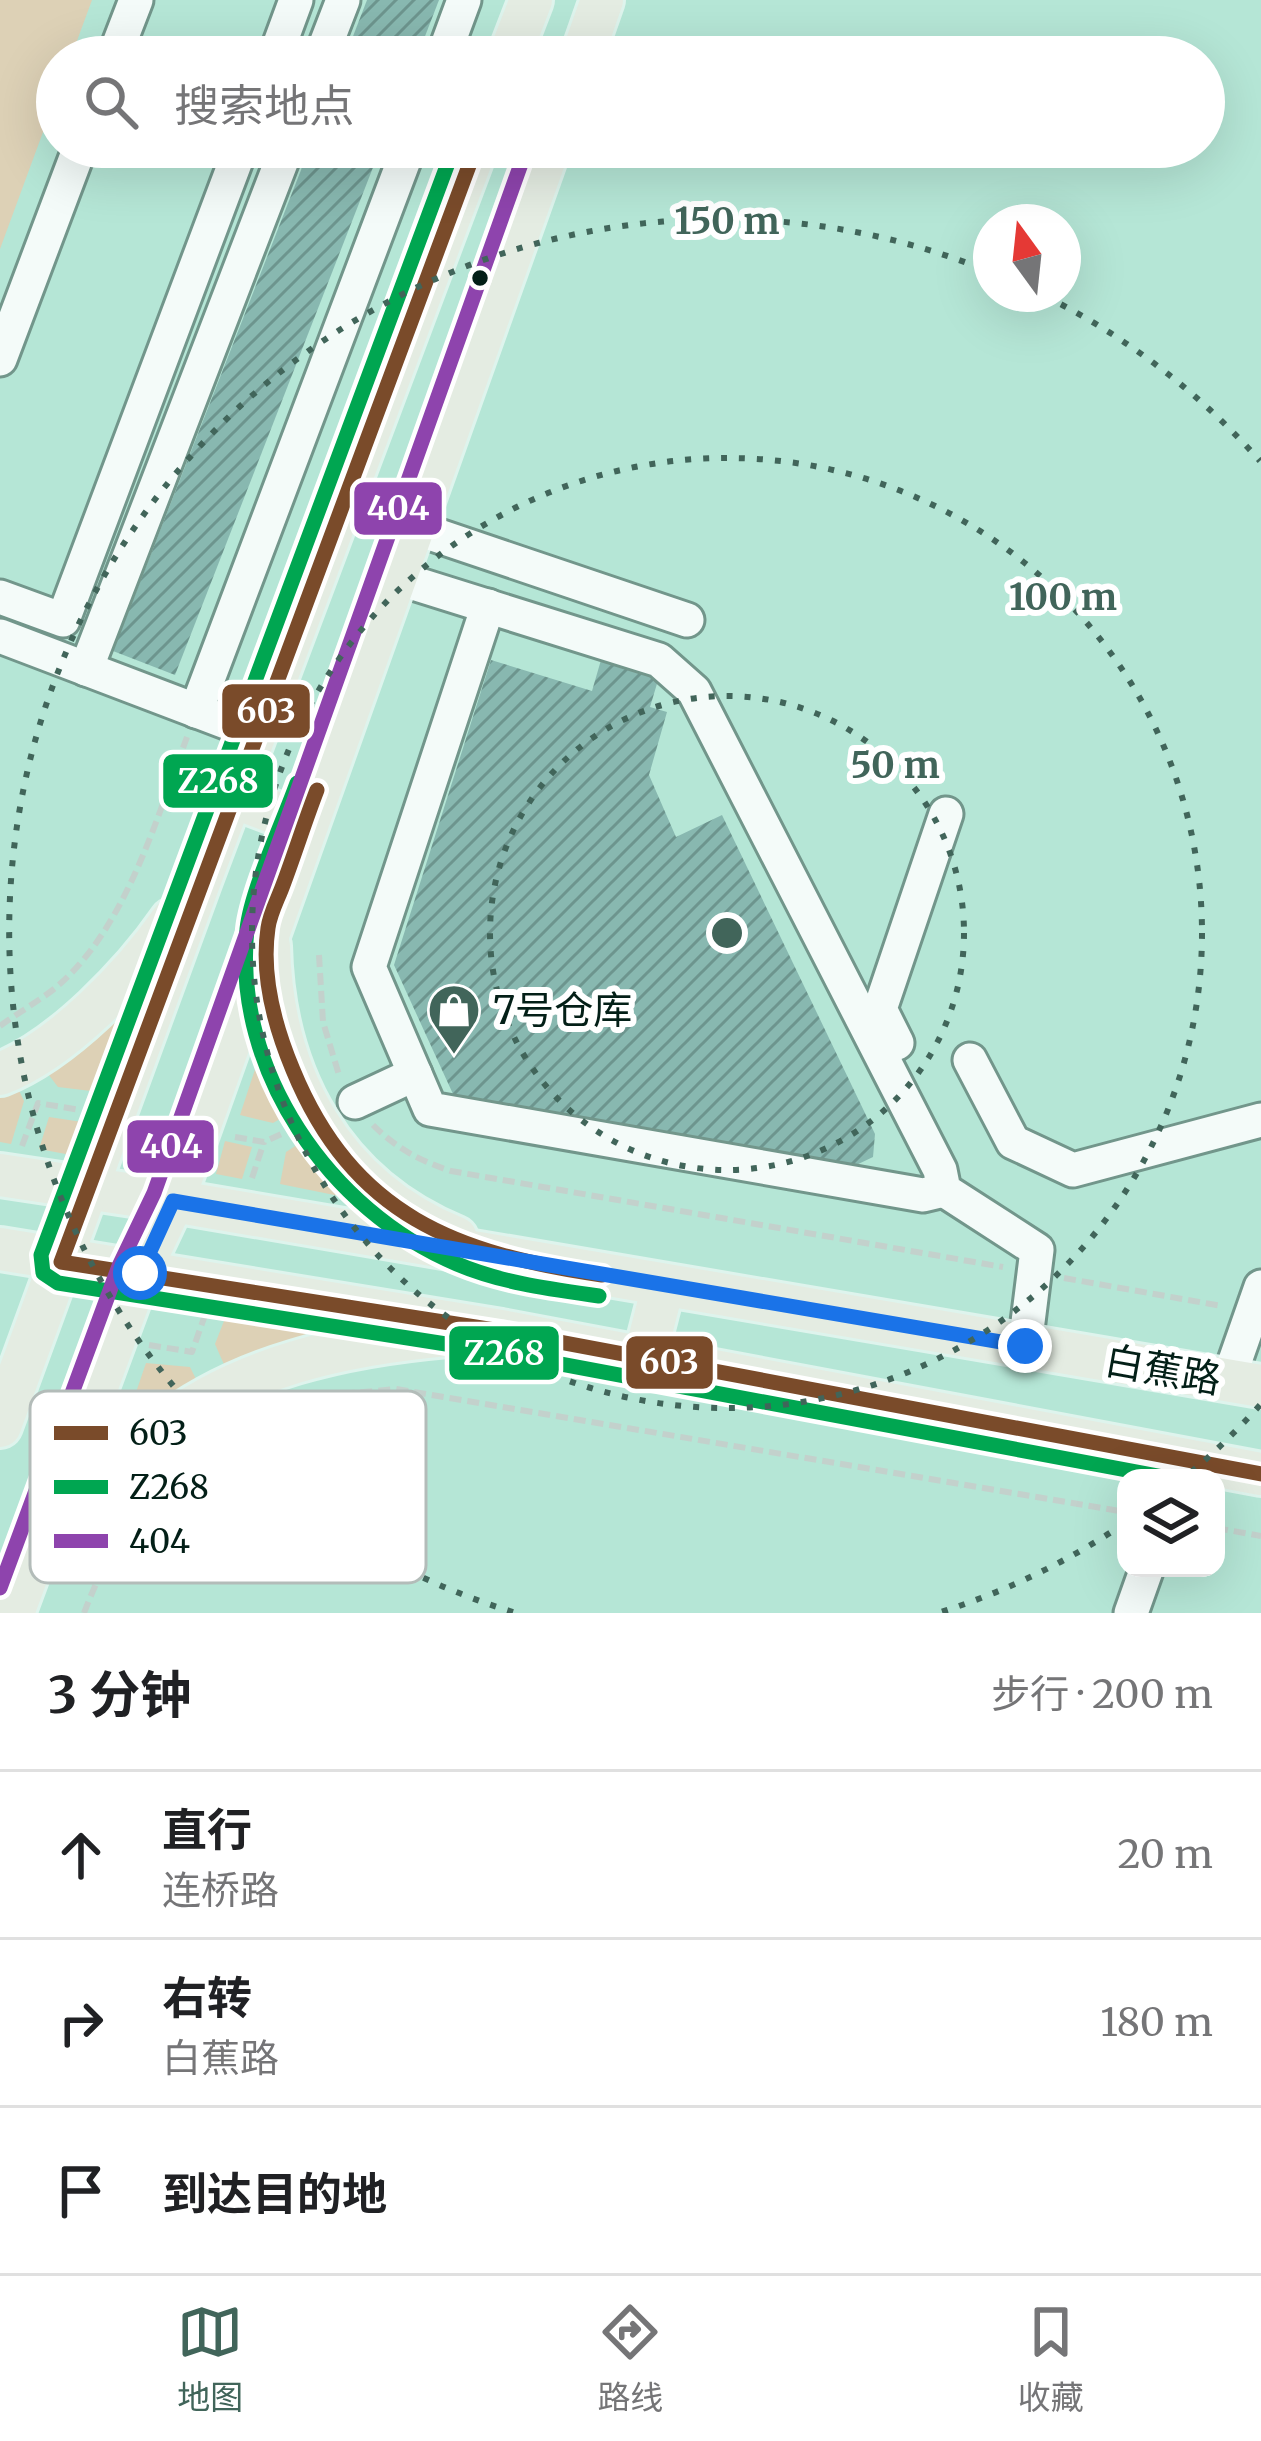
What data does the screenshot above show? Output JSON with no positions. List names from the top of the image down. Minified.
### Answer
{"streets":{"main road":["白蕉路"]},"places":{"shop":["7号仓库"]},"lines":["transit line 603","transit line Z268","transit line 404"],"legend":["603","Z268","404"],"north":"top","page":{"search":"搜索地点","heading":["3 分钟","步行 · 200 m"],"list":[["直行","连桥路","20 m"],["右转","白蕉路","180 m"],"到达目的地"],"nav":["地图","路线","收藏"]},"rings":["150 m","100 m","50 m"]}
